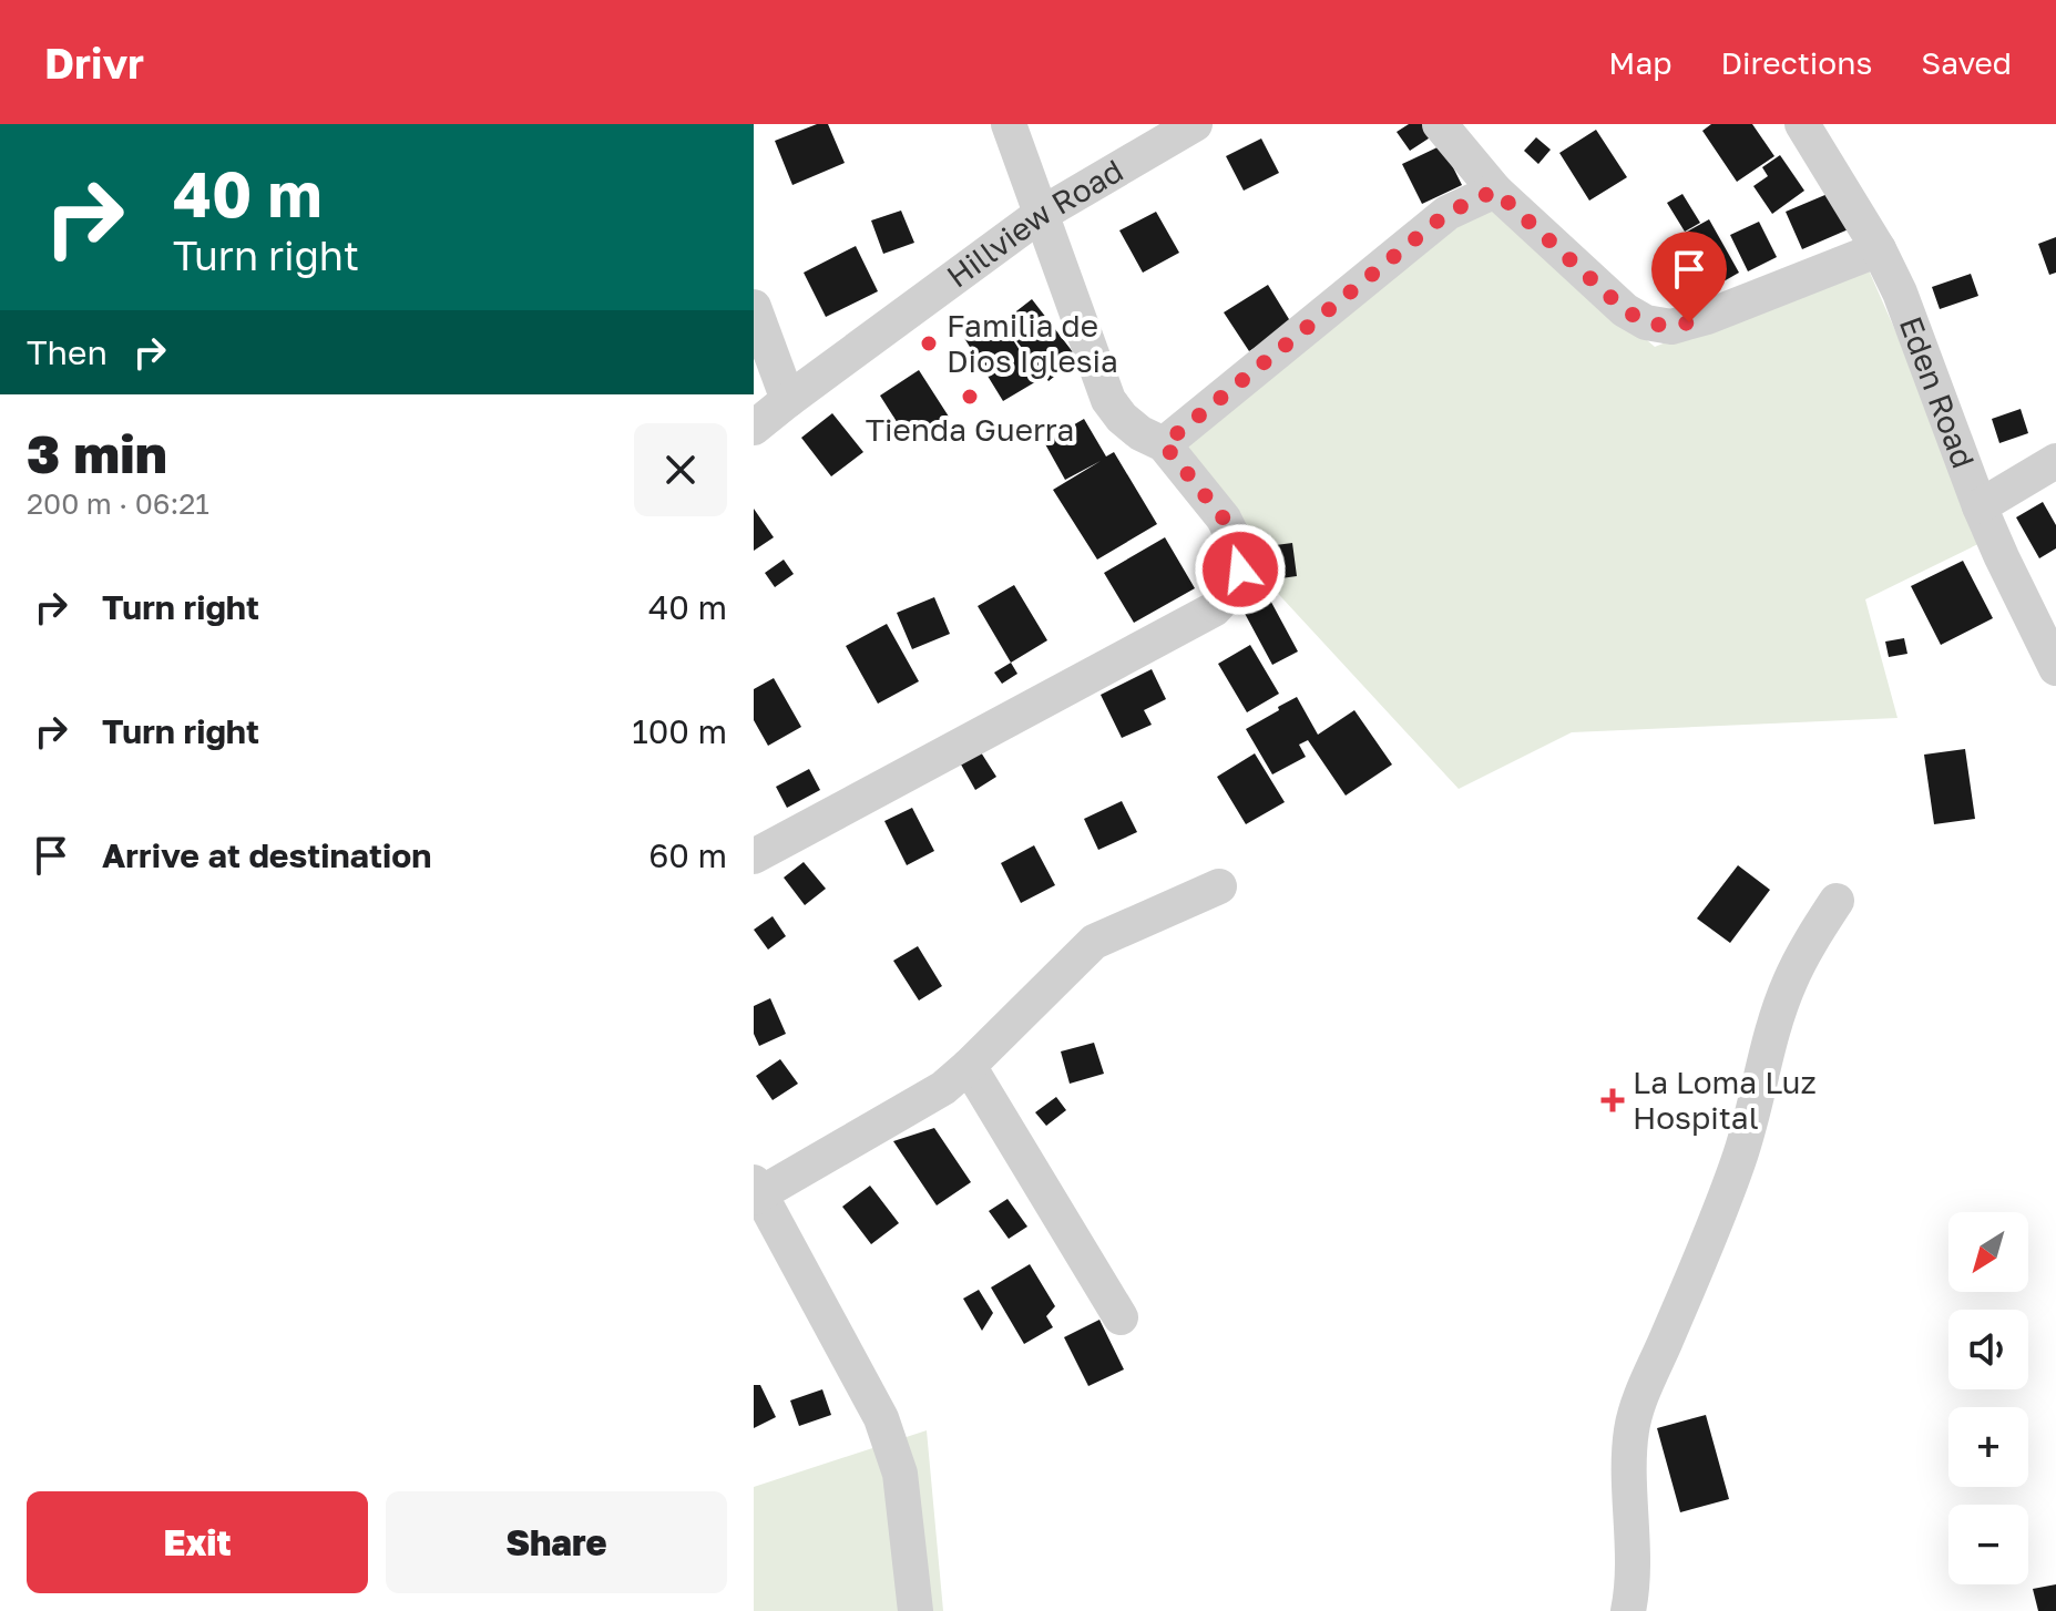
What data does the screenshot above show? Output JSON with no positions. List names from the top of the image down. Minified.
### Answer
{"streets":{"street":["Hillview Road","Eden Road"]},"places":{"other":["Familia de Dios Iglesia","Tienda Guerra"],"health":["La Loma Luz Hospital"]},"north":"bottom left","page":{"header":"Drivr","nav":["Map","Directions","Saved"],"turn":["40 m","Turn right"],"then":"Then","heading":["3 min","200 m · 06:21"],"list":[{"name":"Turn right","value":"40 m"},{"name":"Turn right","value":"100 m"},{"name":"Arrive at destination","value":"60 m"}],"map_buttons":["+","−"],"buttons":["Exit","Share"]}}
